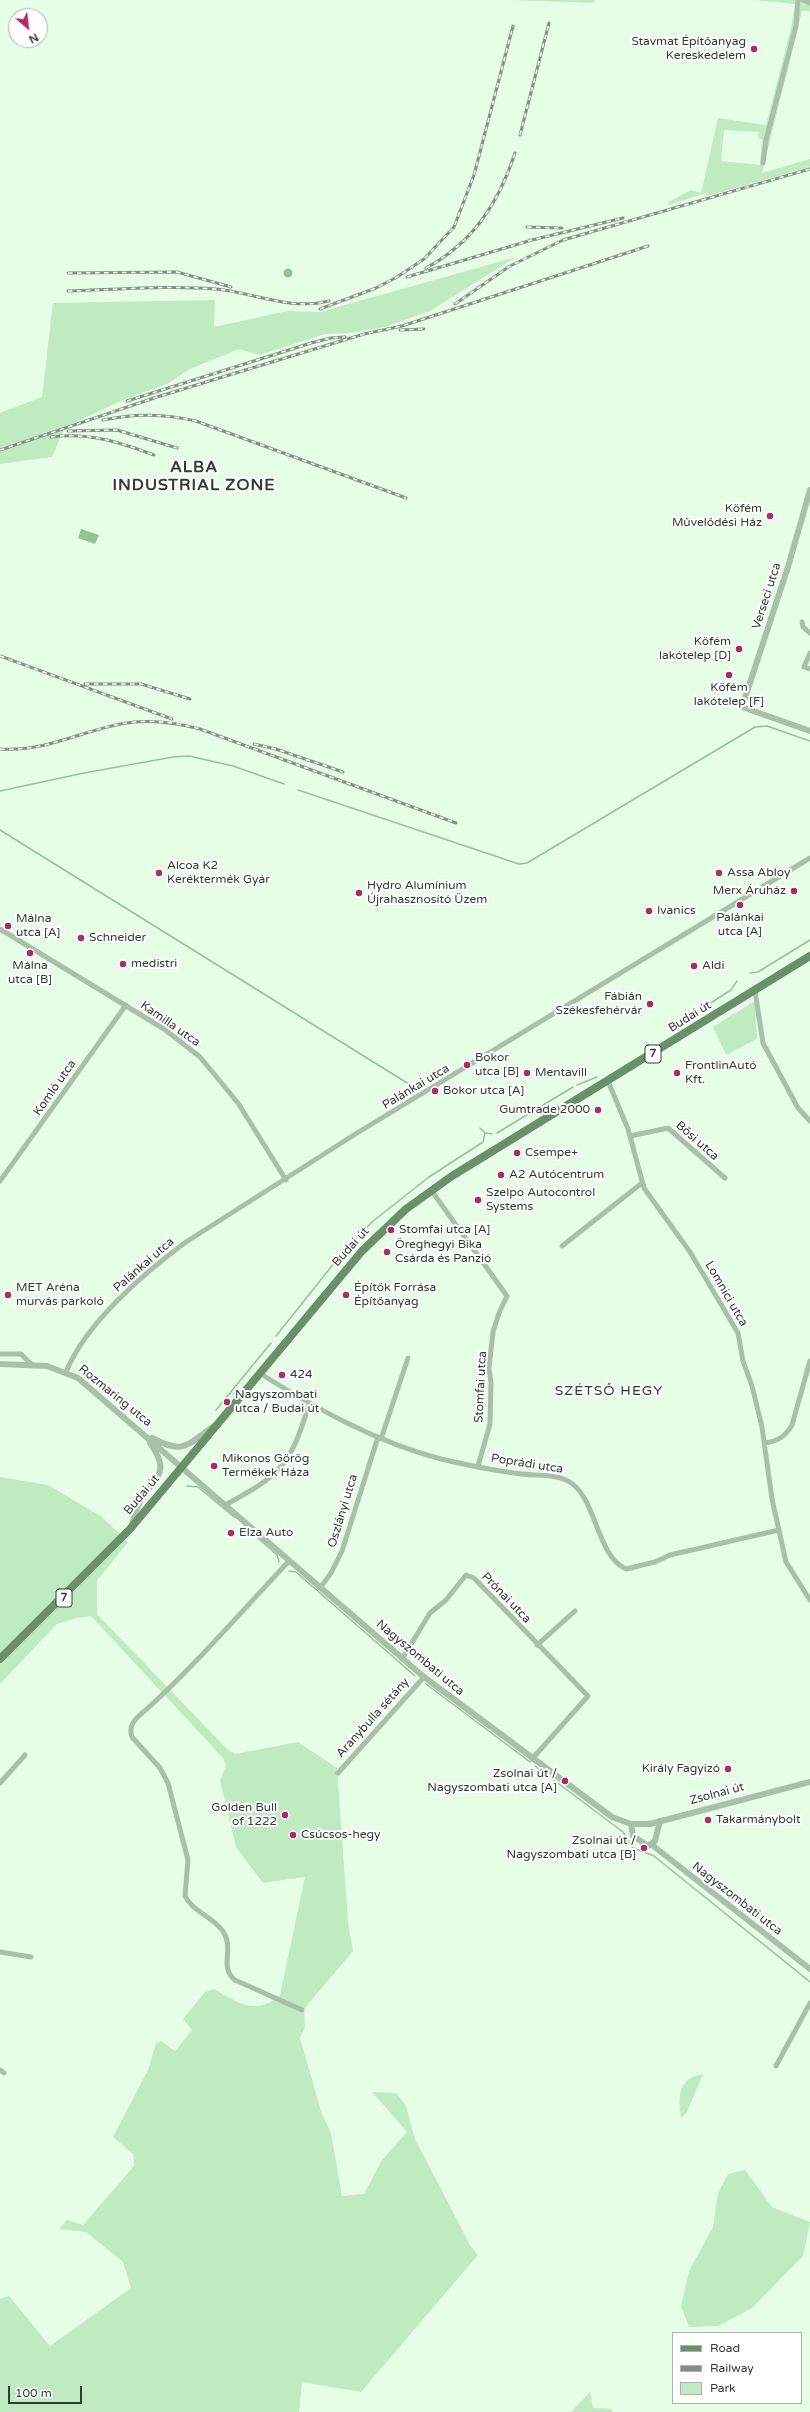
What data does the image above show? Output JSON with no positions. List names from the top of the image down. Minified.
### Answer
{"streets":{"main road":["Budai út","7"],"street":["Verseci utca","Kamilla utca","Palánkai utca","Komló utca","Bősi utca","Lomnici utca","Stomfai utca","Rozmaring utca","Poprádi utca","Oszlányi utca","Prónai utca","Nagyszombati utca","Aranybulla sétány","Zsolnai út"]},"crossings":[["Budai út","Lomnici utca"],["Budai út","Stomfai utca"],["Budai út","Rozmaring utca"],["Budai út","Poprádi utca"],["Budai út","Nagyszombati utca"],["Kamilla utca","Palánkai utca"],["Kamilla utca","Komló utca"],["Palánkai utca","Rozmaring utca"],["Bősi utca","Lomnici utca"],["Lomnici utca","Poprádi utca"],["Stomfai utca","Poprádi utca"],["Rozmaring utca","Nagyszombati utca"],["Poprádi utca","Oszlányi utca"],["Oszlányi utca","Nagyszombati utca"],["Prónai utca","Nagyszombati utca"],["Nagyszombati utca","Aranybulla sétány"],["Nagyszombati utca","Zsolnai út"]],"districts":["ALBA INDUSTRIAL ZONE","SZÉTSŐ HEGY"],"places":["Stavmat Építőanyag Kereskedelem","Köfém Művelődési Ház","Köfém lakótelep [D]","Köfém lakótelep [F]","Alcoa K2 Keréktermék Gyár","Assa Abloy","Merx Áruház","Hydro Alumínium Újrahasznosító Üzem","Palánkai utca [A]","Ivanics","Málna utca [A]","Schneider","Málna utca [B]","medistri","Aldi","Fábián Székesfehérvár","Bokor utca [B]","Mentavill","FrontlinAutó Kft.","Bokor utca [A]","Gumtrade 2000","Csempe+","A2 Autócentrum","Szelpo Autocontrol Systems","Stomfai utca [A]","Öreghegyi Bika Csárda és Panzió","MET Aréna murvás parkoló","Építők Forrása Építőanyag","424","Nagyszombati utca / Budai út","Mikonos Görög Termékek Háza","Elza Auto","Király Fagyizó","Zsolnai út / Nagyszombati utca [A]","Golden Bull of 1222","Takarmánybolt","Csúcsos-hegy","Zsolnai út / Nagyszombati utca [B]"],"legend":["Road","Railway","Park"],"scale_bar":"100 m","north":"bottom right"}
